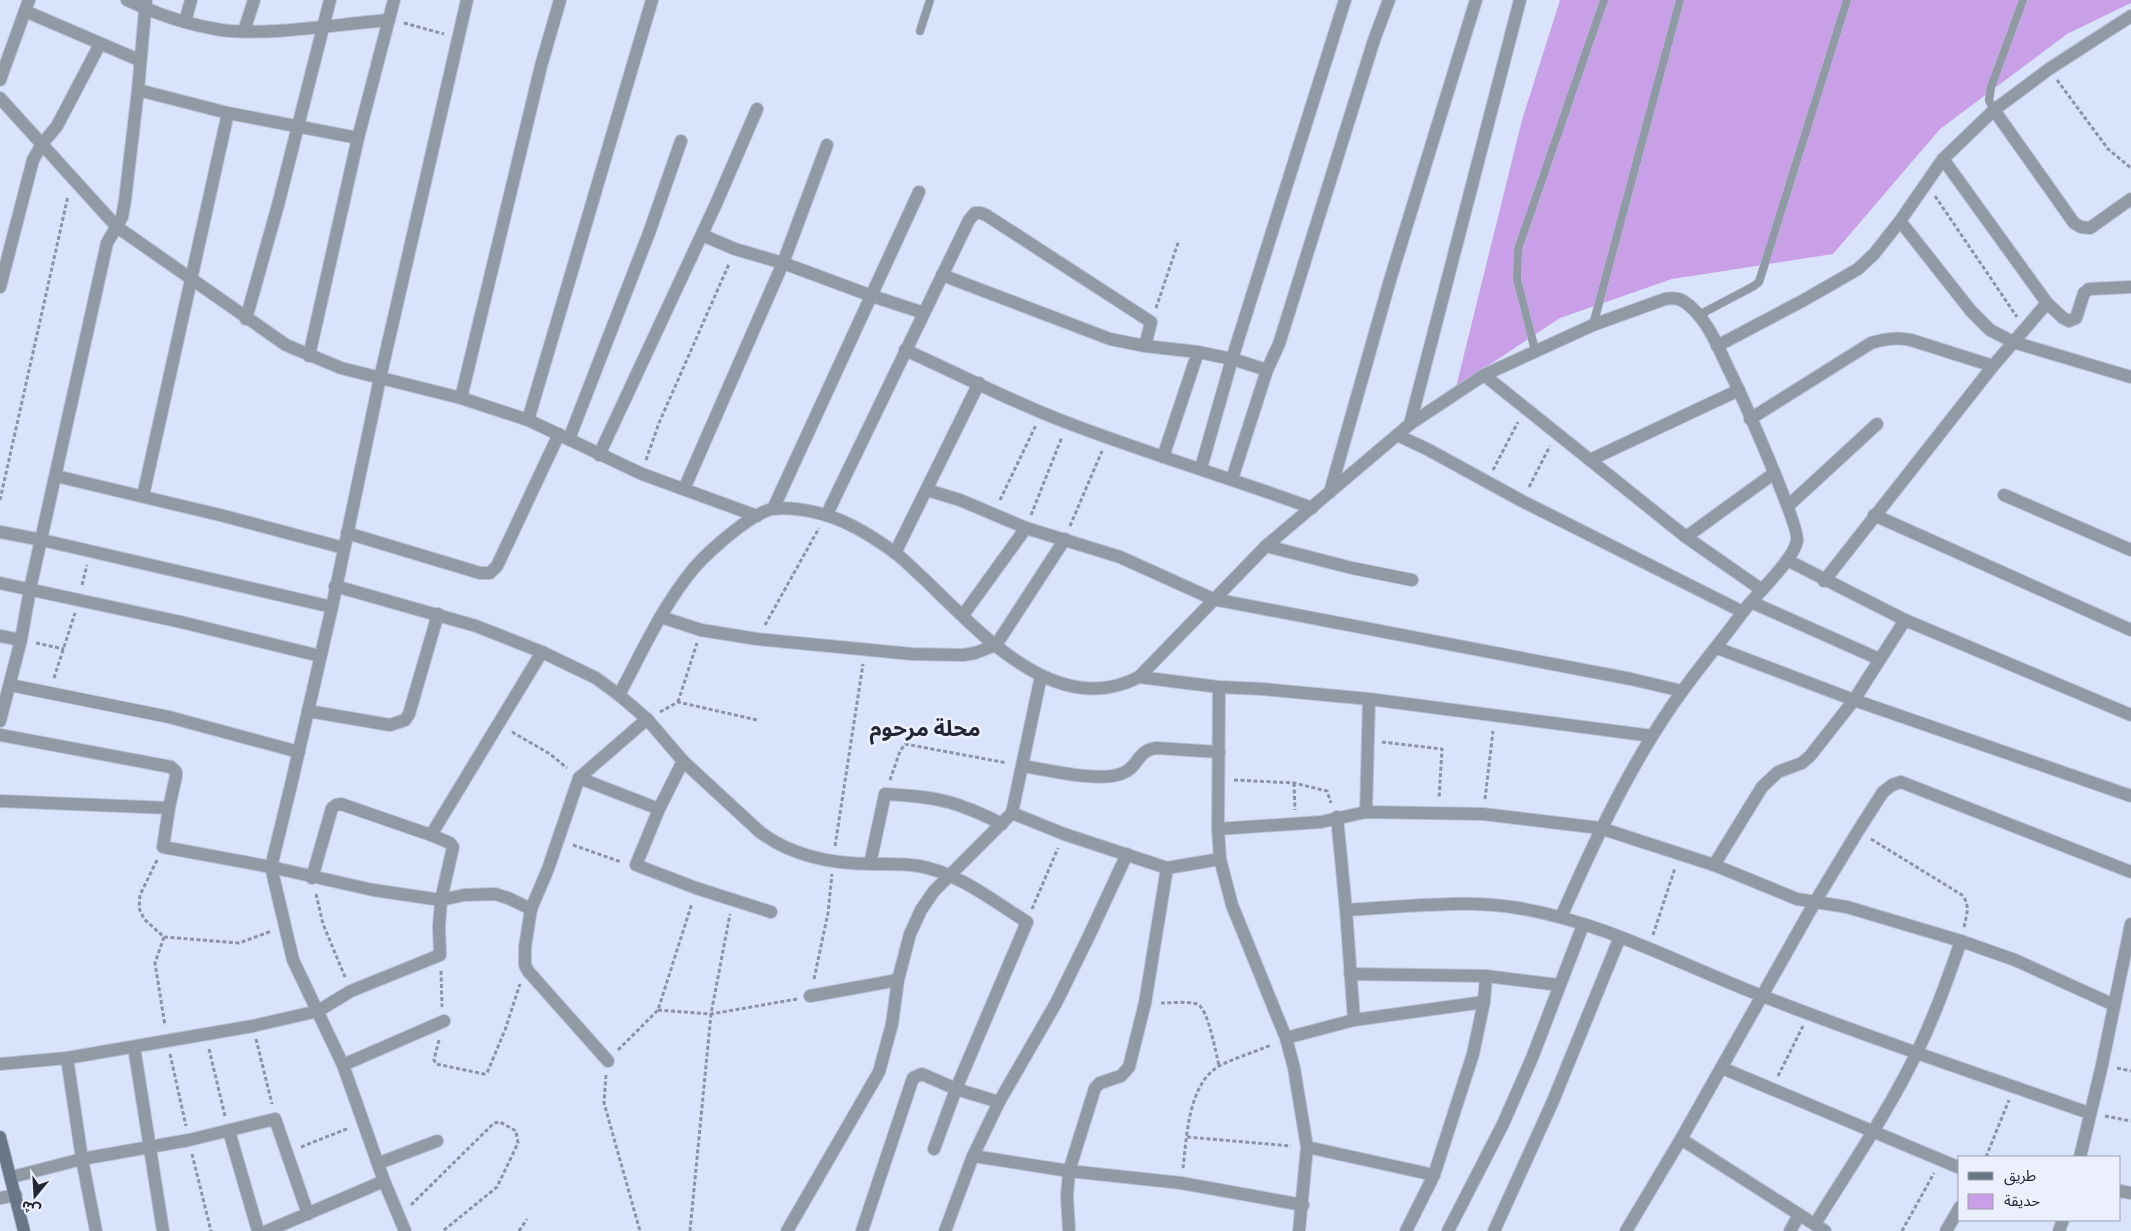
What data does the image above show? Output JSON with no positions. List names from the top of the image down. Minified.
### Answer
{"districts":["محلة مرحوم"],"legend":["طريق","حديقة"],"north":"bottom"}
